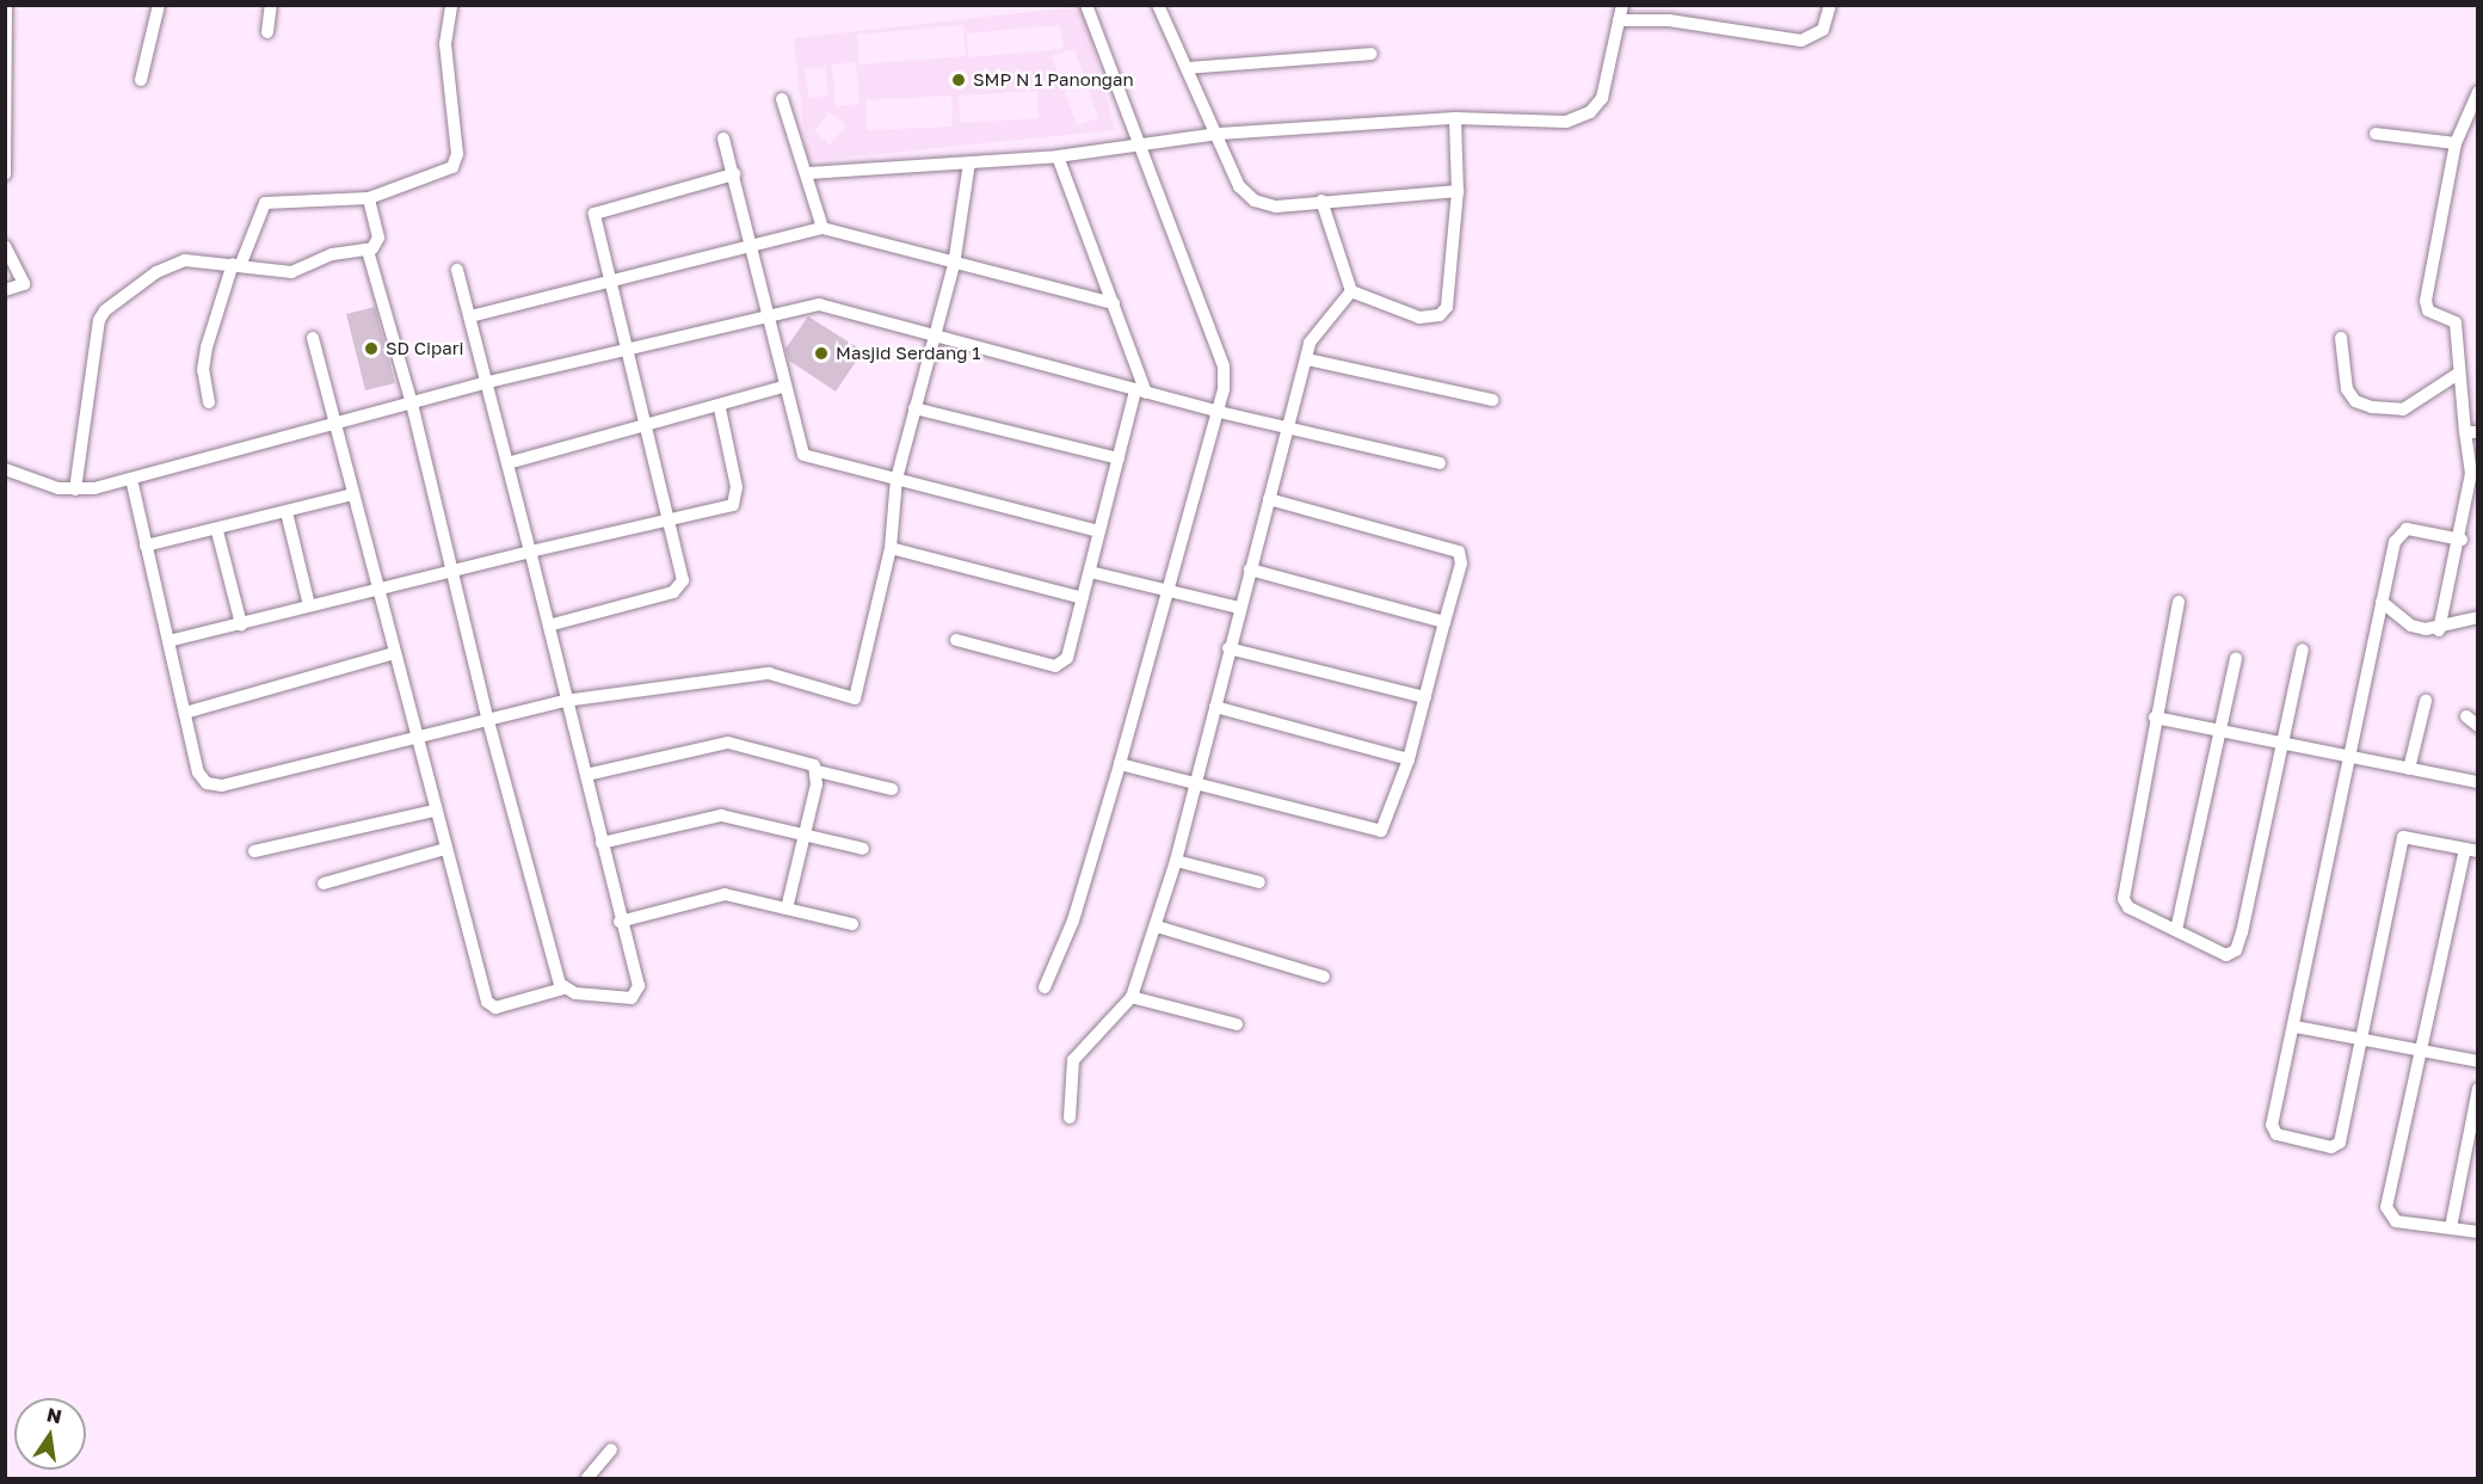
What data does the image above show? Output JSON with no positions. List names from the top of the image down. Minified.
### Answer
{"places":["SMP N 1 Panongan","SD Cipari","Masjid Serdang 1"],"north":"top"}
